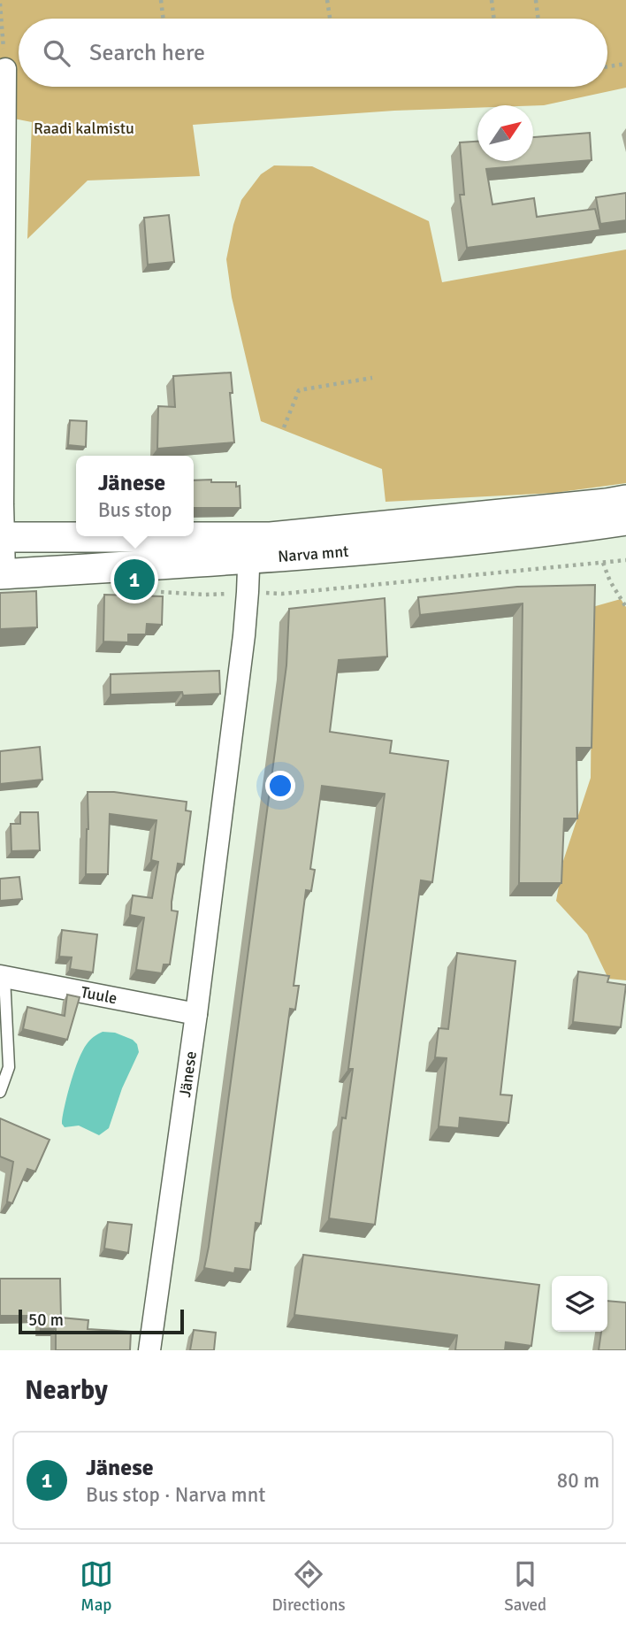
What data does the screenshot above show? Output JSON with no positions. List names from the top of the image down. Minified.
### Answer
{"streets":{"main road":["Narva mnt"],"street":["Tuule","Jänese"]},"crossings":[["Narva mnt","Jänese"],["Tuule","Jänese"]],"parks":["Raadi kalmistu"],"scale_bar":"50 m","north":"top right","page":{"search":"Search here","popup":["Jänese","Bus stop"],"pins":"1","scale":"50 m","heading":"Nearby","list":[{"mark":"1","name":"Jänese","note":"Bus stop · Narva mnt","value":"80 m"}],"nav":["Map","Directions","Saved"]}}
